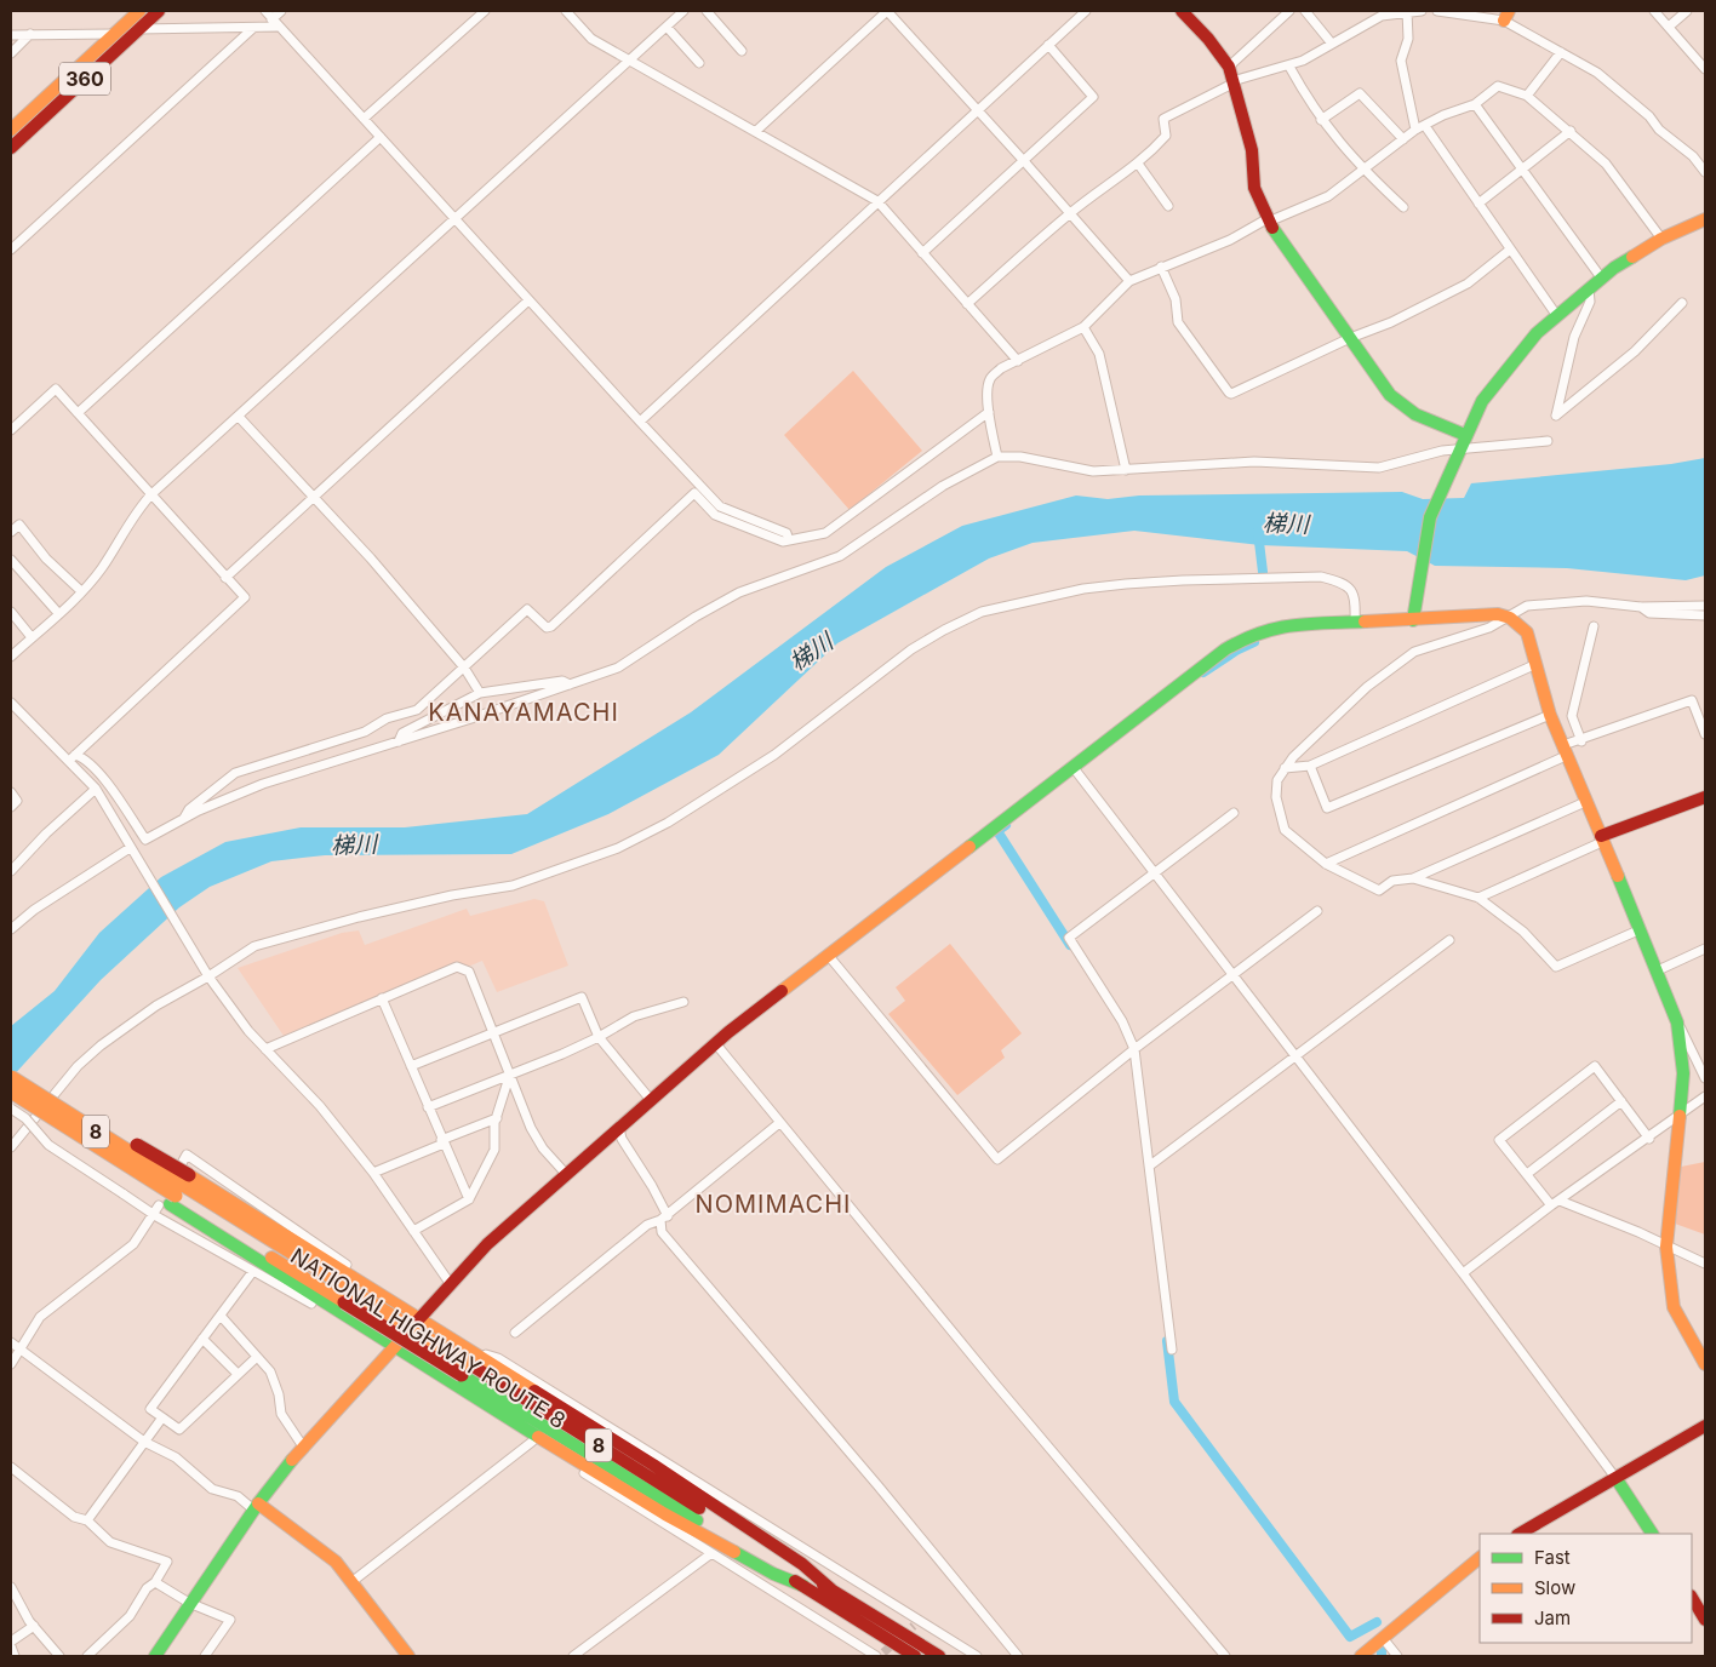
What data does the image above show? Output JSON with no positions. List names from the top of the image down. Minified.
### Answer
{"streets":{"main road":["360","8","NATIONAL HIGHWAY ROUTE 8"]},"districts":["KANAYAMACHI","NOMIMACHI"],"water":["梯川"],"legend":["Fast","Slow","Jam"]}
